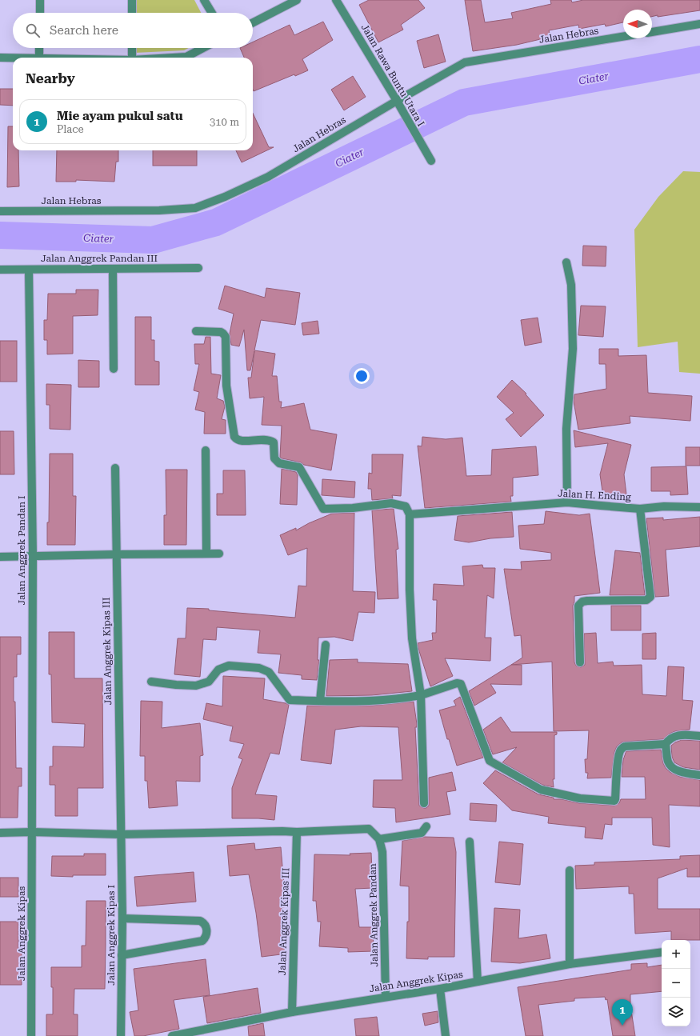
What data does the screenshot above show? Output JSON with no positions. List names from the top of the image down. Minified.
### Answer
{"streets":{"street":["Jalan Hebras","Jalan Rawa Buntu Utara I","Jalan Anggrek Pandan III","Jalan H. Ending","Jalan Anggrek Pandan I","Jalan Anggrek Kipas III","Jalan Anggrek Pandan","Jalan Anggrek Kipas","Jalan Anggrek Kipas I"]},"crossings":[["Jalan Hebras","Jalan Rawa Buntu Utara I"],["Jalan Anggrek Pandan III","Jalan Anggrek Pandan I"],["Jalan Anggrek Pandan I","Jalan Anggrek Kipas"],["Jalan Anggrek Kipas III","Jalan Anggrek Kipas"],["Jalan Anggrek Kipas III","Jalan Anggrek Kipas I"],["Jalan Anggrek Pandan","Jalan Anggrek Kipas"]],"water":["Ciater"],"north":"left","page":{"search":"Search here","heading":"Nearby","list":[{"mark":"1","name":"Mie ayam pukul satu","note":"Place","value":"310 m"}],"map_buttons":["+","−"],"pins":"1"}}
